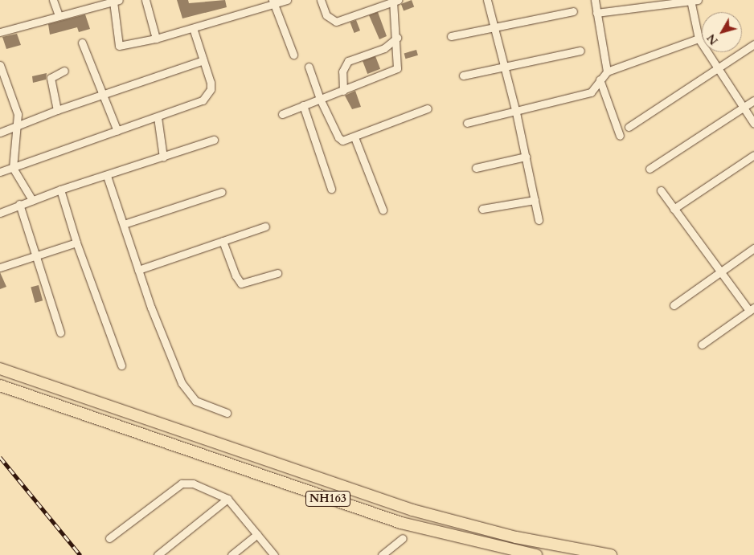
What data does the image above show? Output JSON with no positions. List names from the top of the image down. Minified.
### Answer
{"streets":{"highway":["NH163"]},"north":"bottom left"}
